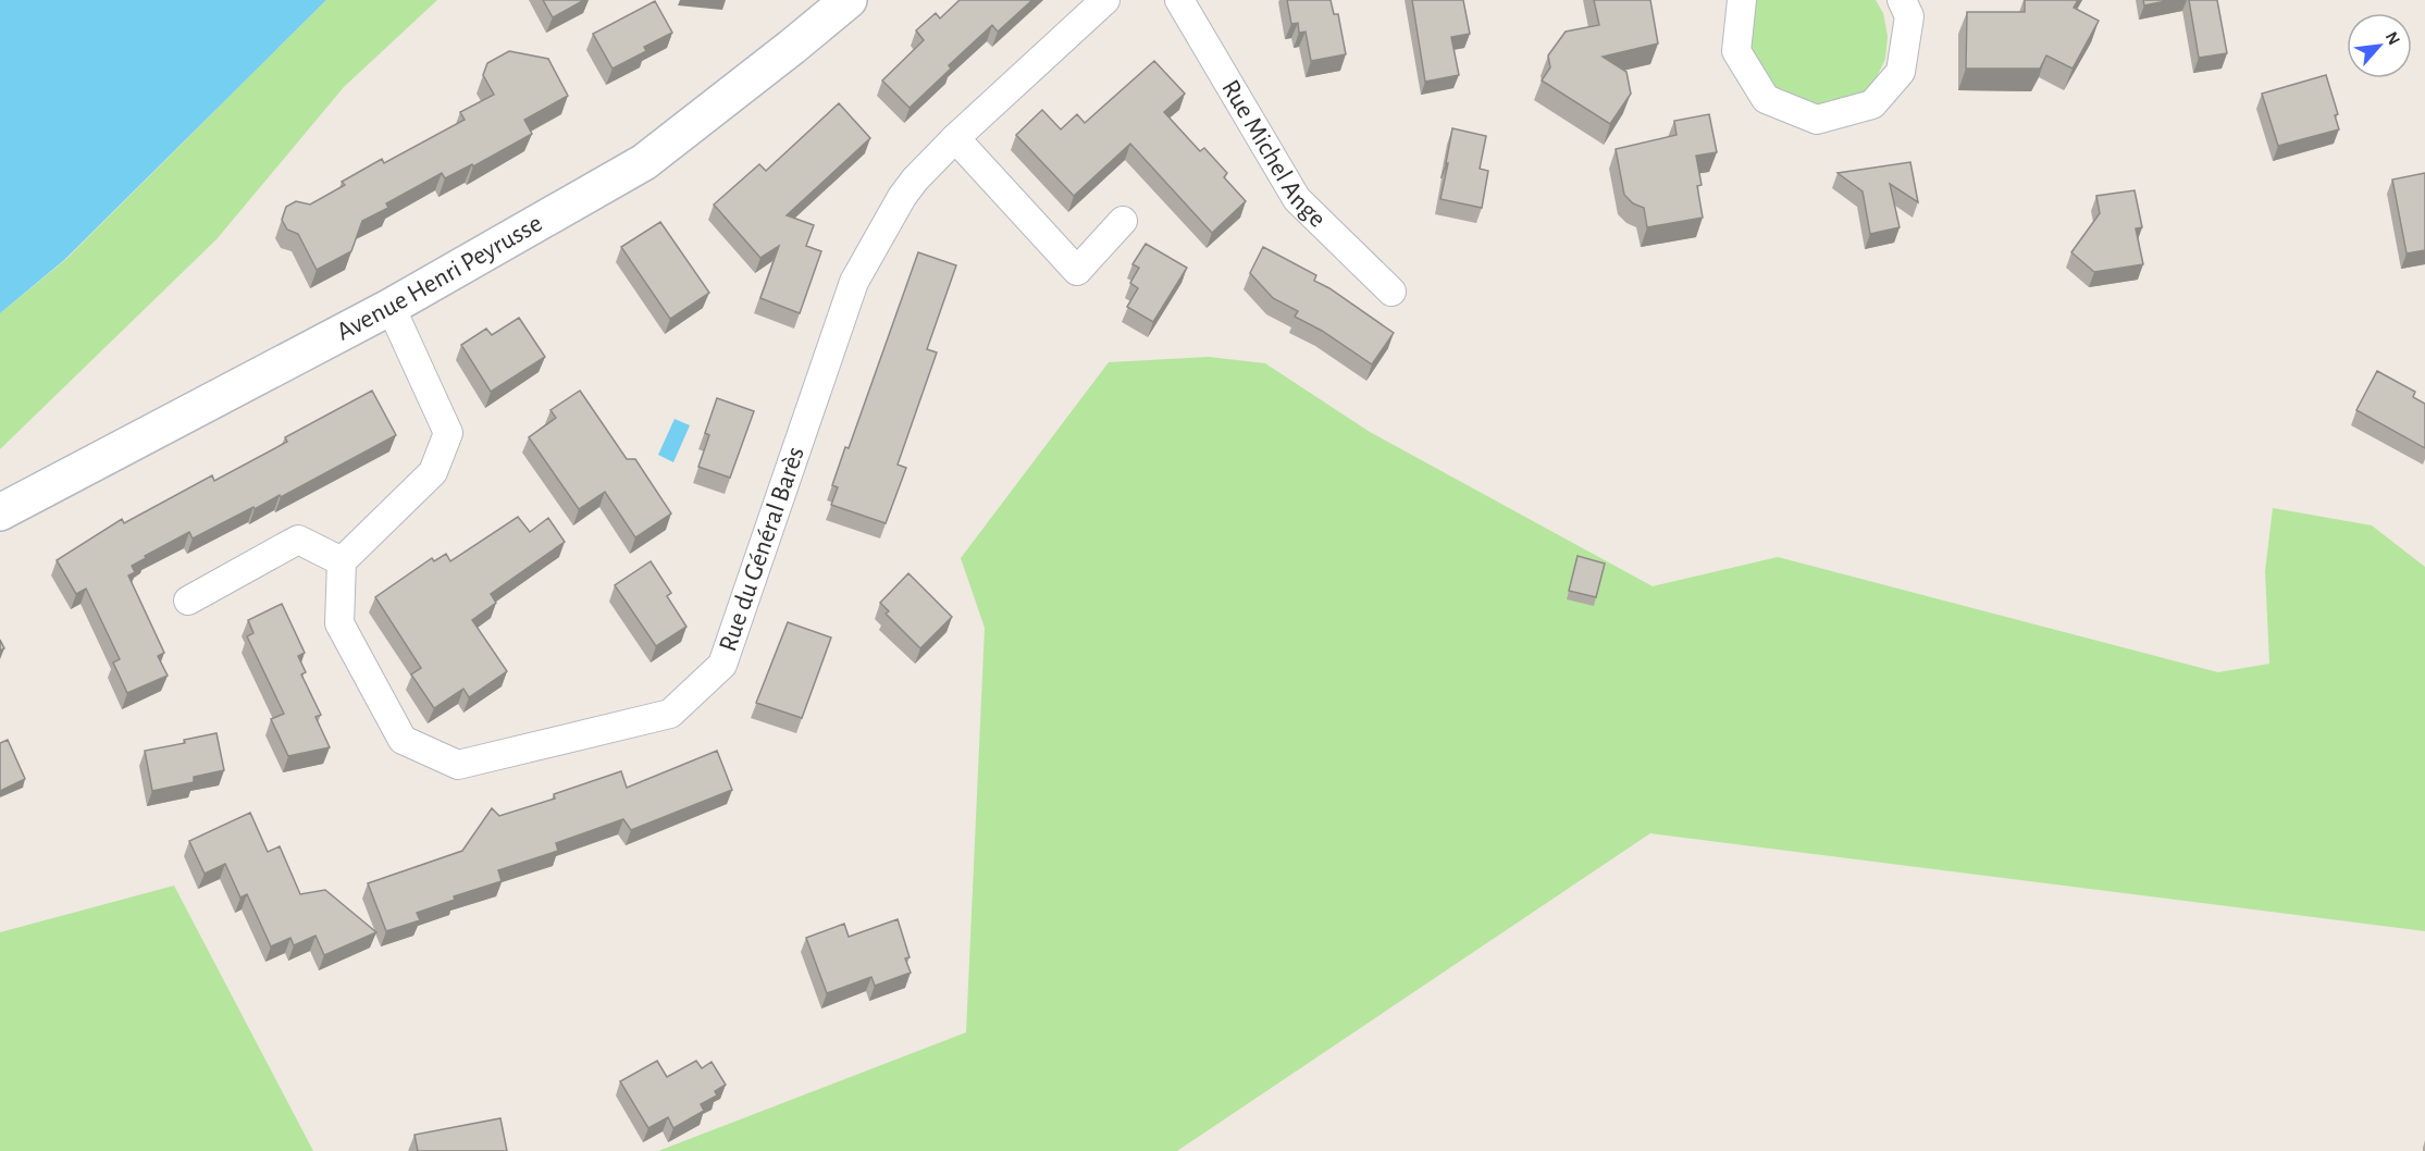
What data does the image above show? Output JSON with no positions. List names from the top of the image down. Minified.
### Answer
{"streets":{"street":["Rue Michel Ange","Avenue Henri Peyrusse","Rue du Général Barès"]},"north":"top right"}
